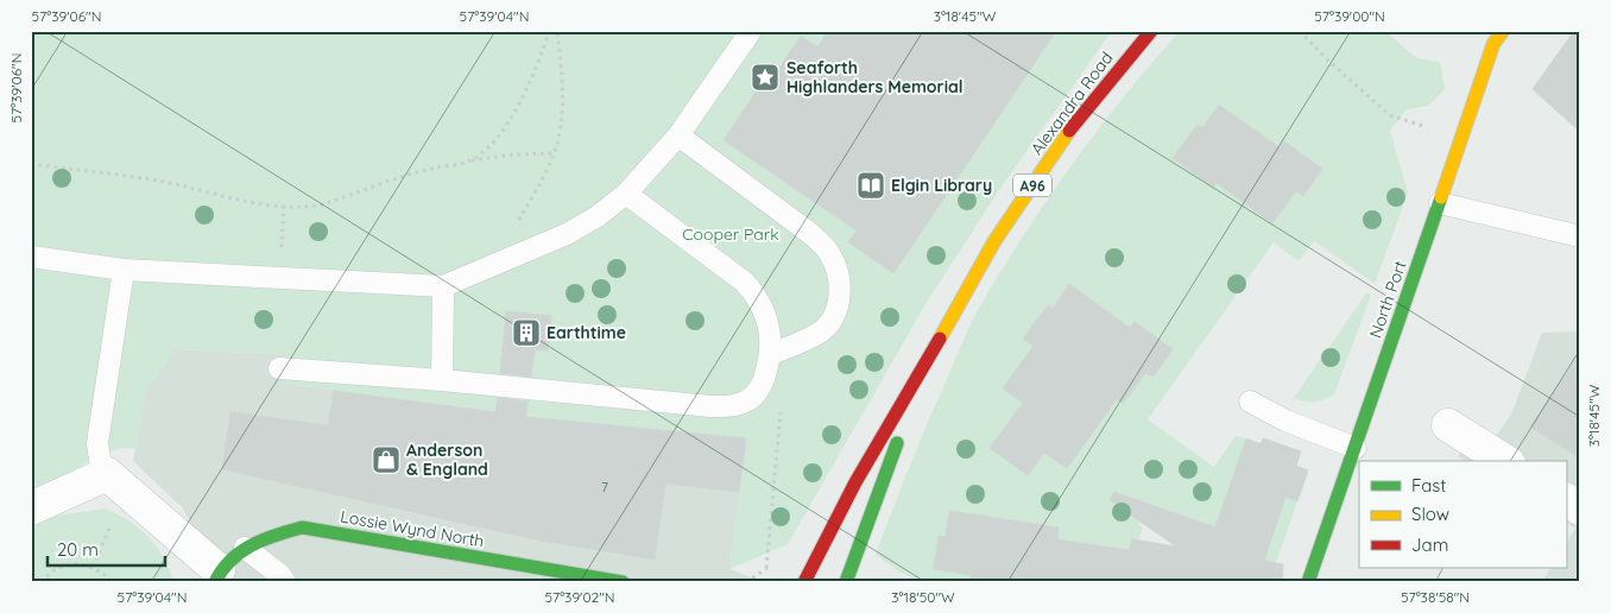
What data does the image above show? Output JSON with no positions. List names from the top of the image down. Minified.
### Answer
{"streets":{"main road":["Alexandra Road","A96","North Port","Lossie Wynd North"]},"crossings":[["Alexandra Road","A96"]],"parks":["Cooper Park"],"places":{"place":["Seaforth Highlanders Memorial"],"library":["Elgin Library"],"building":["Earthtime"],"shop":["Anderson & England"]},"house_numbers":["7"],"legend":["Fast","Slow","Jam"],"scale_bar":"20 m","coordinates":["57°39'06\"N","57°39'04\"N","3°18'45\"W","57°39'00\"N","57°39'02\"N","3°18'50\"W","57°38'58\"N"]}
